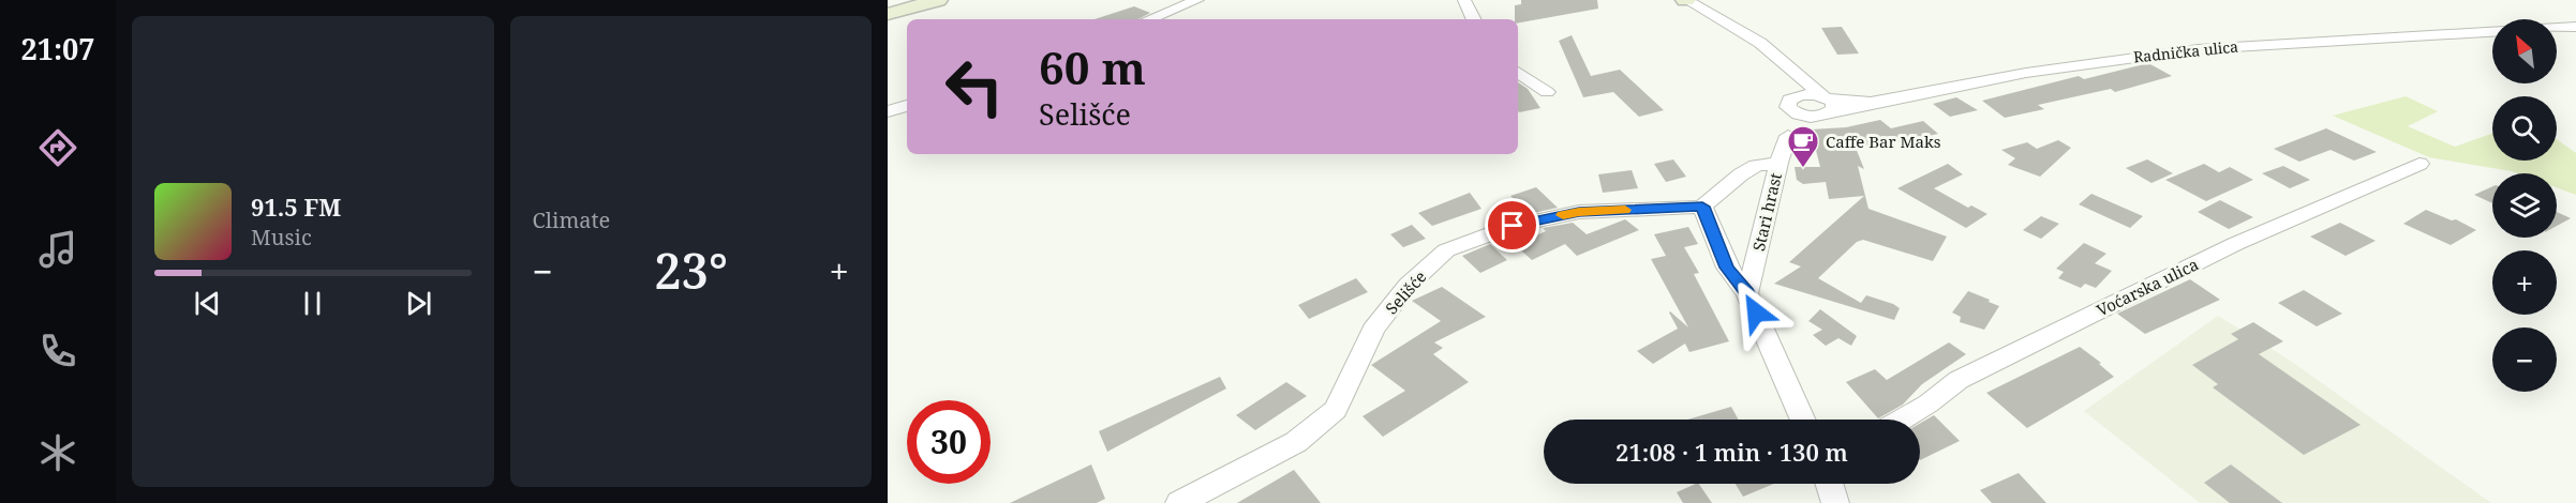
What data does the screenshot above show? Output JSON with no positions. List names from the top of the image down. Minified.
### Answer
{"streets":{"street":["Radnička ulica","Stari hrast","Voćarska ulica","Selišće"]},"crossings":[["Radnička ulica","Stari hrast"]],"places":{"cafe":["Caffe Bar Maks"]},"north":"top left","page":{"tabs":"21:07","tile":"Climate","map_buttons":["+","−"],"turn":["60 m","Selišće"],"song":["91.5 FM","Music"],"heat":["−","23°","+"],"limit":"30","trip":"21:08 · 1 min · 130 m"}}
